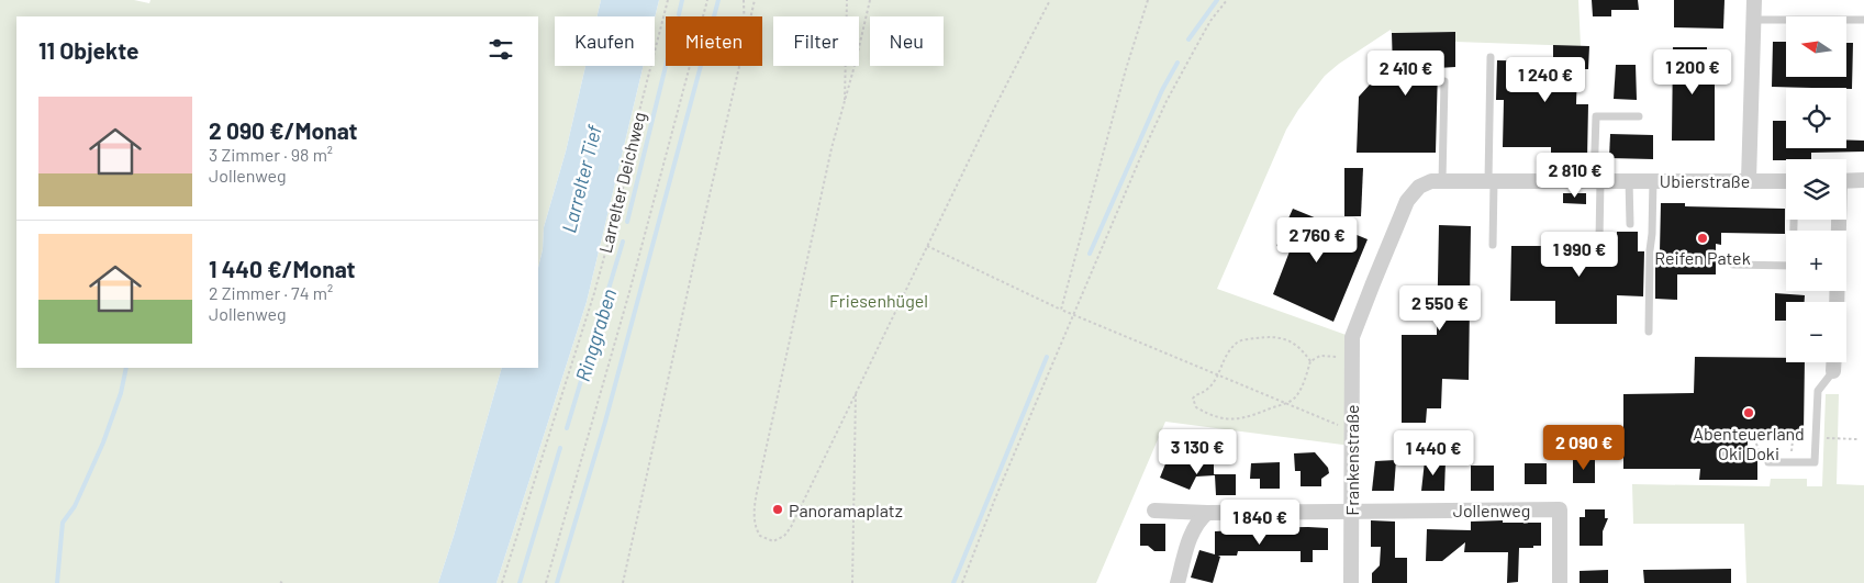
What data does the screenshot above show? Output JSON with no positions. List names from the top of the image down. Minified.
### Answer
{"streets":{"street":["Ubierstraße","Frankenstraße","Jollenweg"],"path":["Larrelter Deichweg"]},"crossings":[["Ubierstraße","Frankenstraße"],["Frankenstraße","Jollenweg"]],"water":["Larrelter Tief","Ringgraben"],"parks":["Friesenhügel"],"places":["Reifen Patek","Abenteuerland Oki Doki","Panoramaplatz"],"north":"left","page":{"map_buttons":["+","−"],"chip":["Kaufen","Mieten","Filter","Neu"],"heading":"11 Objekte","price":["1 200 €","2 410 €","1 240 €","2 810 €","2 760 €","1 990 €","2 550 €","2 090 €","3 130 €","1 440 €","1 840 €"],"list":[{"name":"2 090 €/Monat","note":"3 Zimmer · 98 m² · Jollenweg"},{"name":"1 440 €/Monat","note":"2 Zimmer · 74 m² · Jollenweg"}]}}
